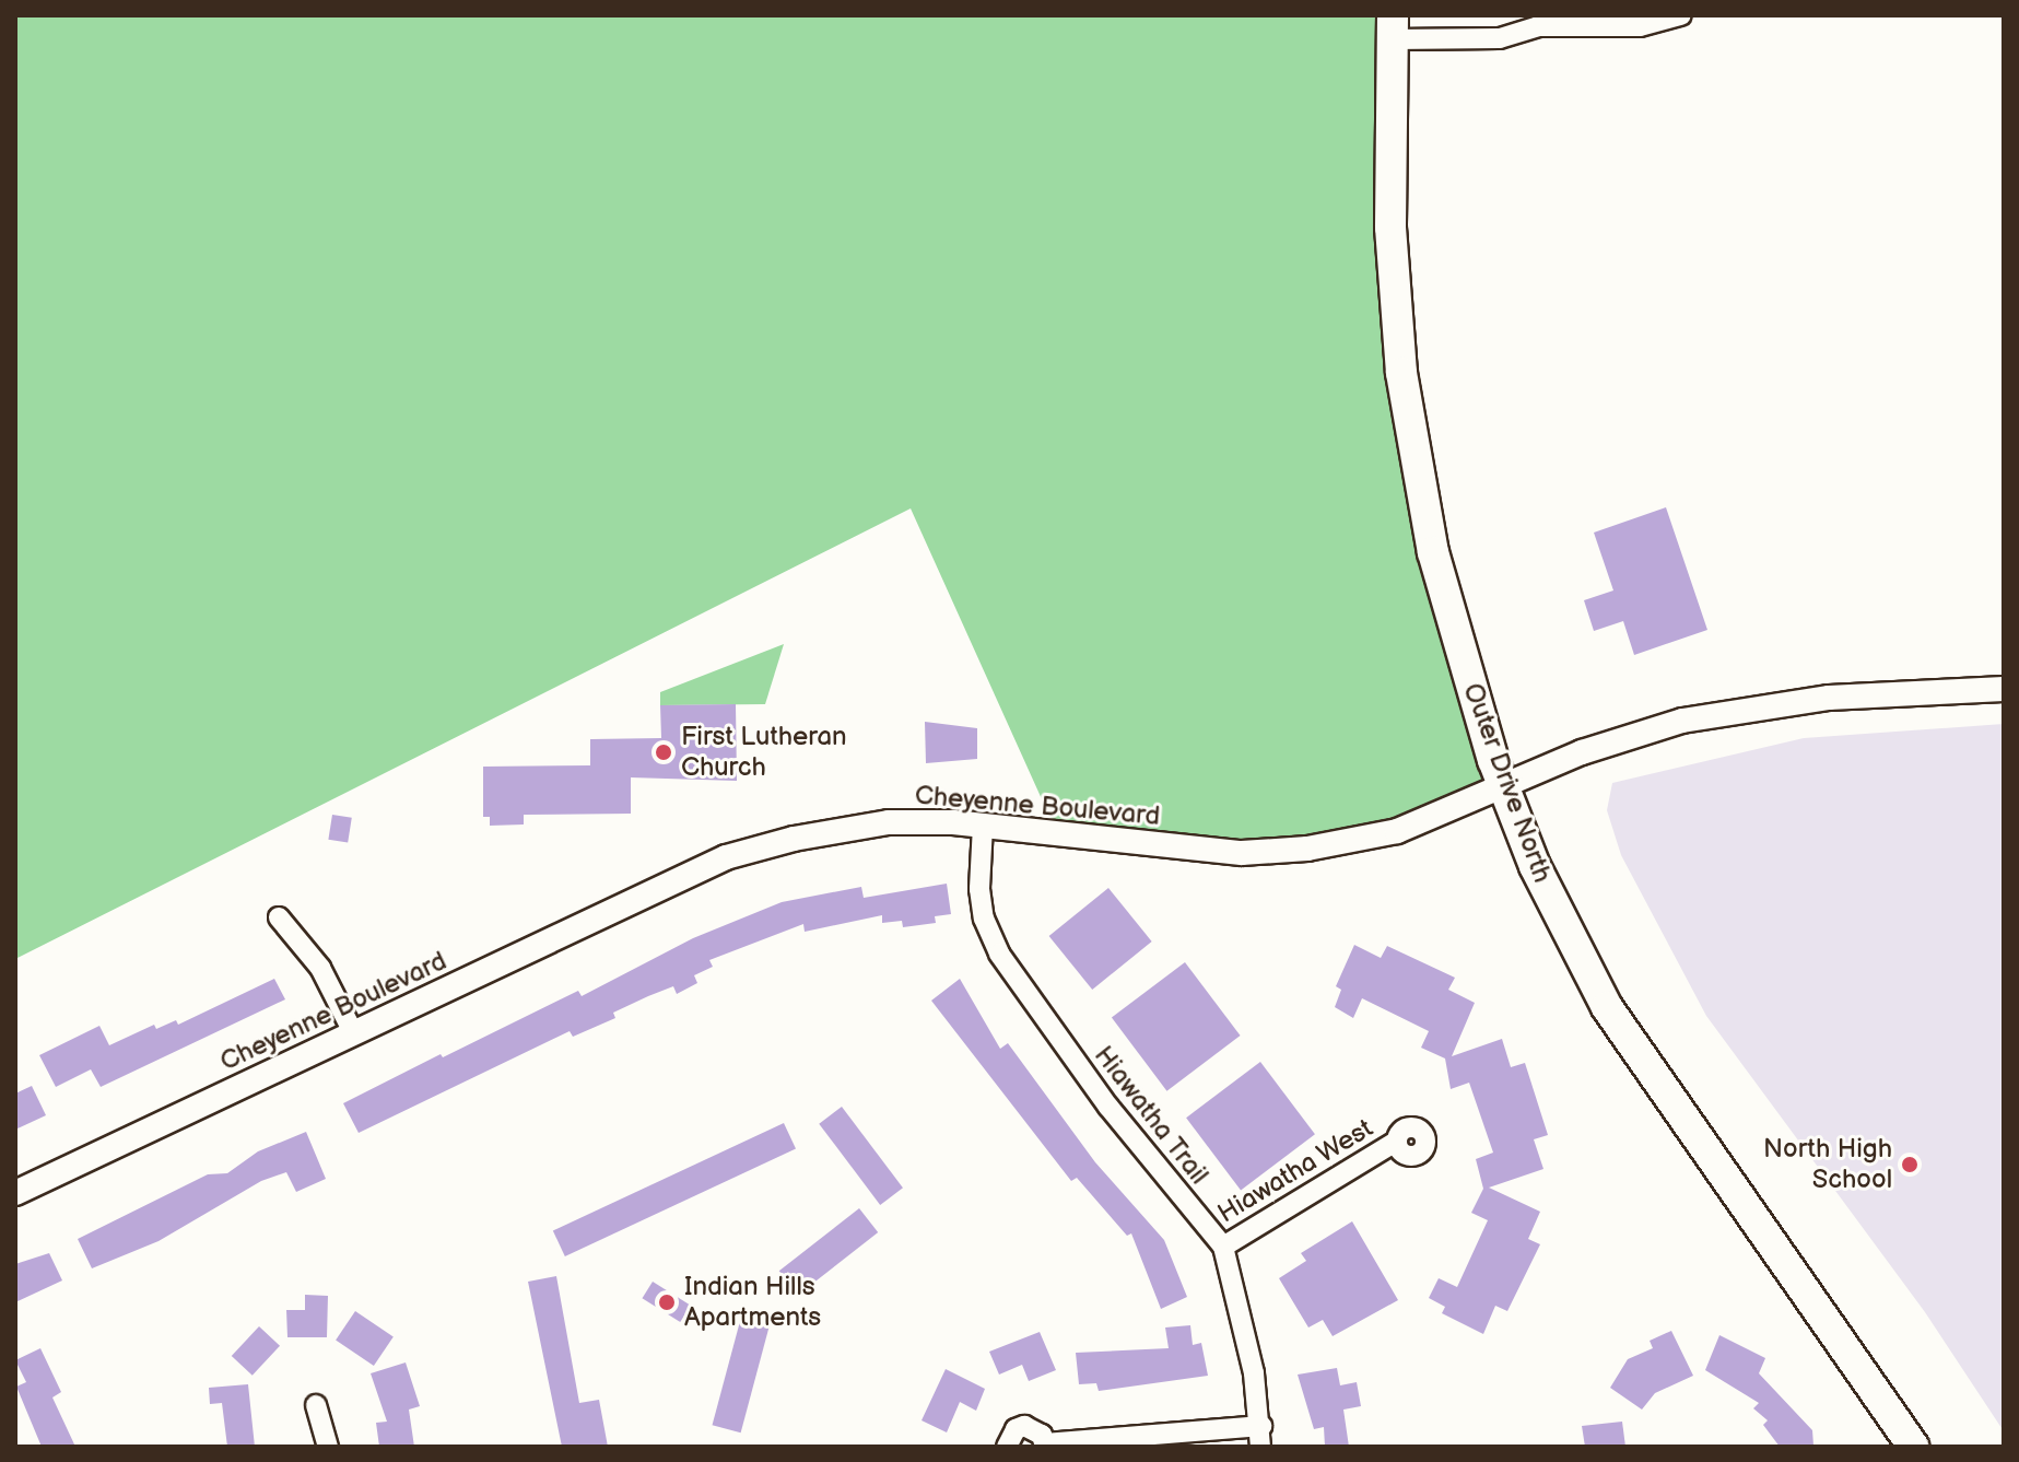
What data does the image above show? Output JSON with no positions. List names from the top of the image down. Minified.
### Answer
{"streets":{"main road":["Outer Drive North"],"street":["Cheyenne Boulevard","Hiawatha Trail","Hiawatha West"]},"crossings":[["Outer Drive North","Cheyenne Boulevard"],["Cheyenne Boulevard","Hiawatha Trail"],["Hiawatha Trail","Hiawatha West"]],"places":["First Lutheran Church","North High School","Indian Hills Apartments"]}
